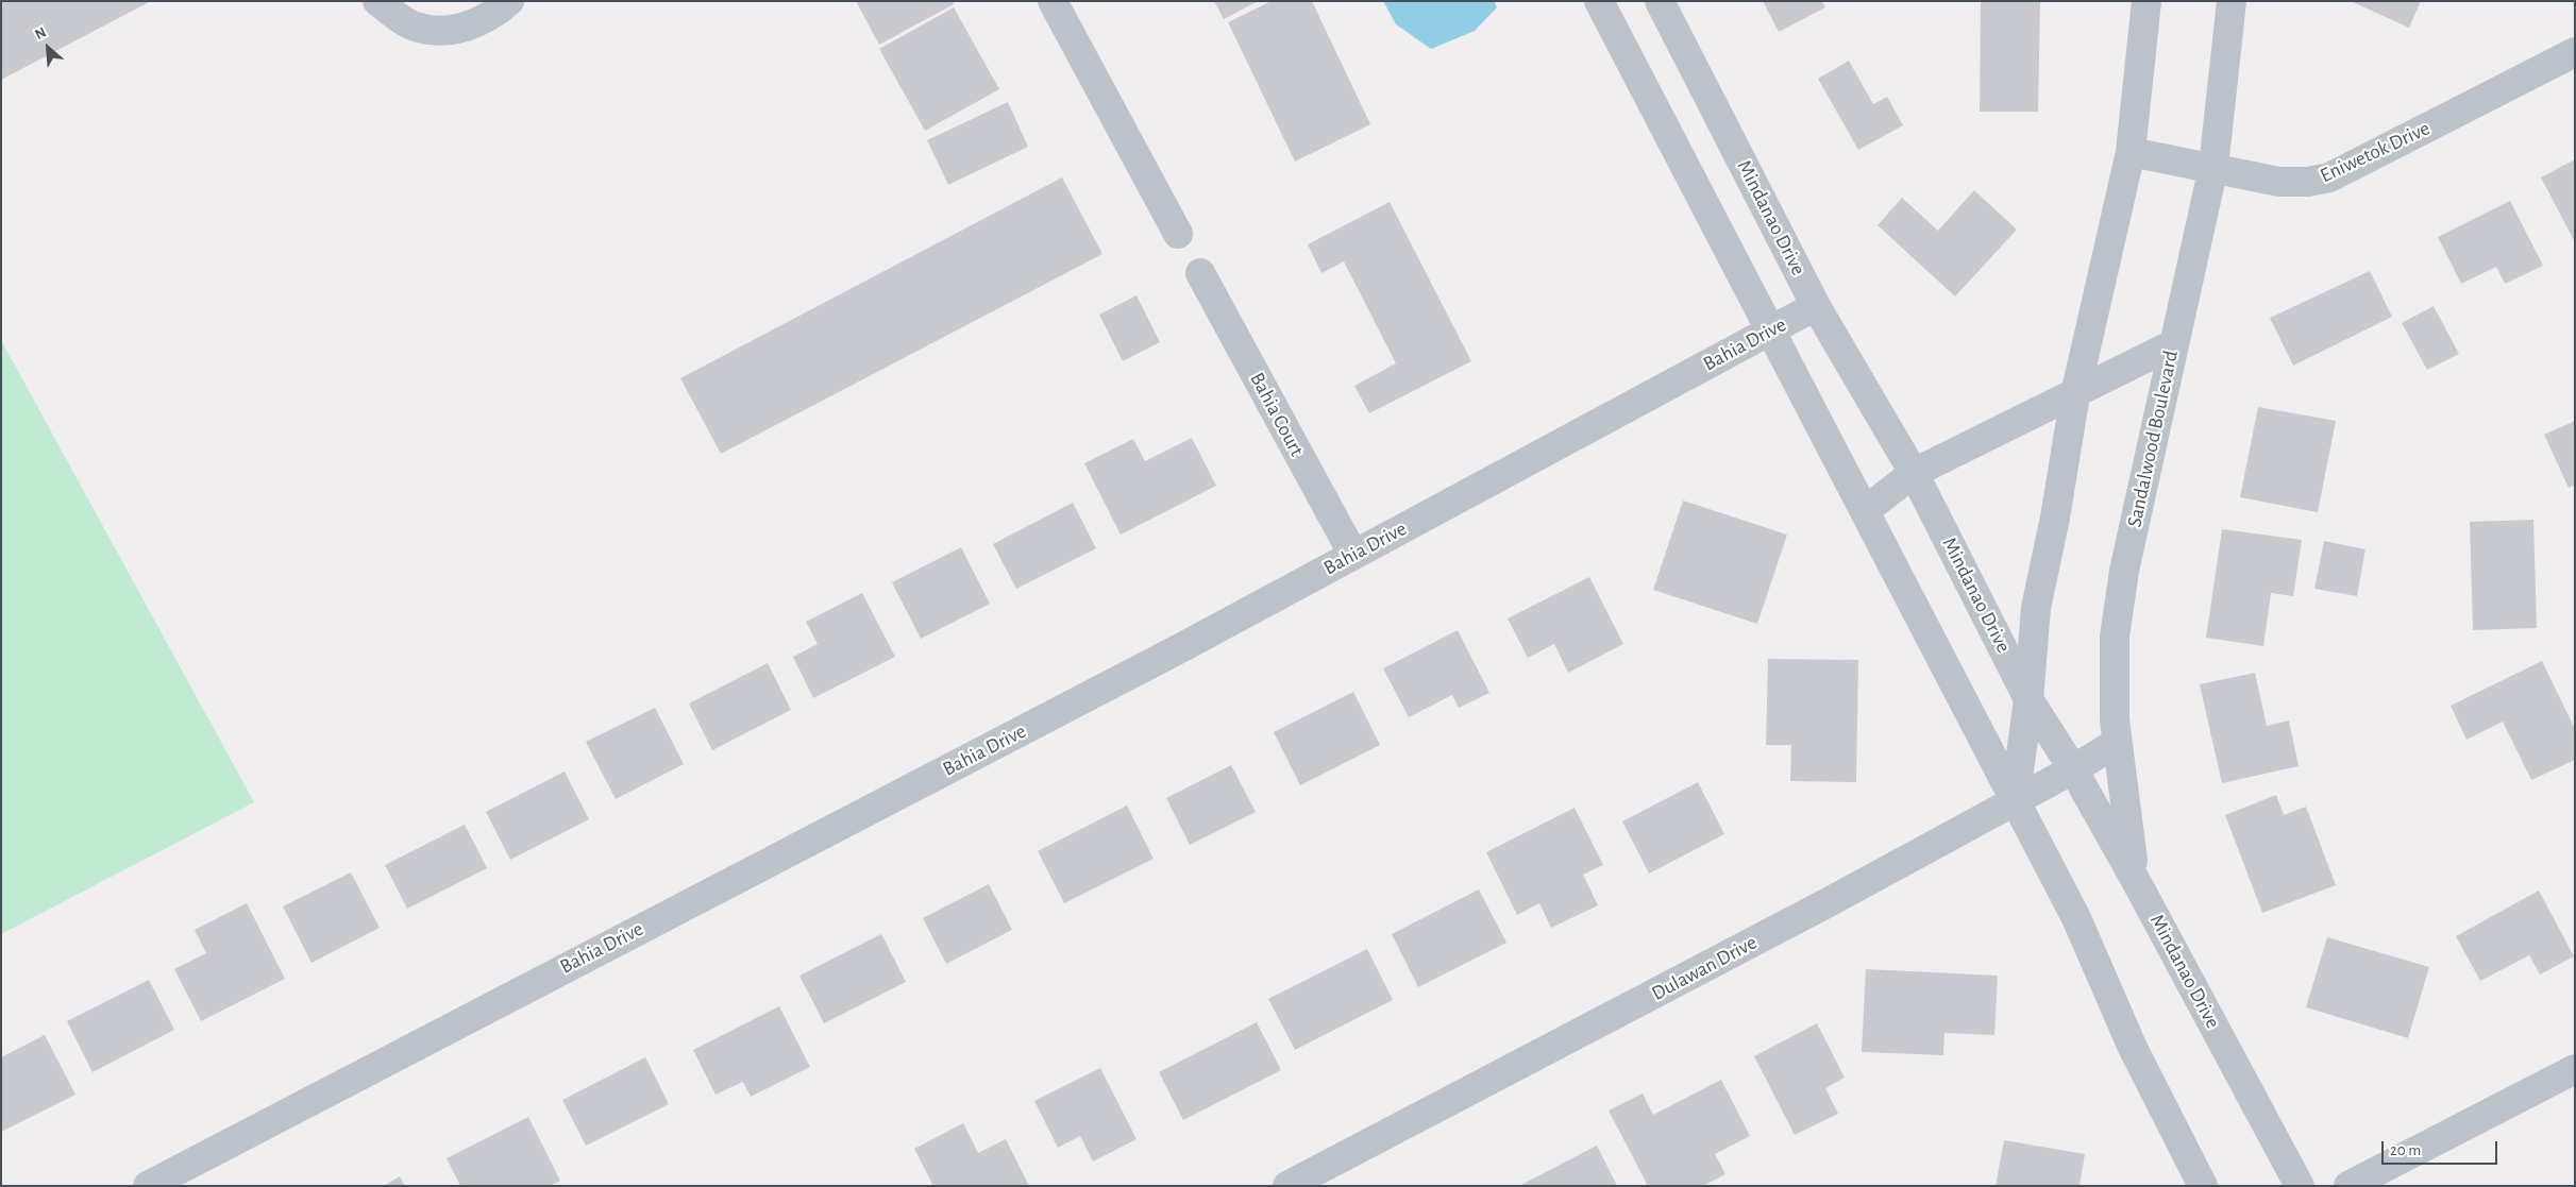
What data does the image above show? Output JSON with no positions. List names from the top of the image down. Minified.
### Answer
{"streets":{"street":["Eniwetok Drive","Mindanao Drive","Bahia Drive","Bahia Court","Sandalwood Boulevard","Dulawan Drive"]},"crossings":[["Eniwetok Drive","Sandalwood Boulevard"],["Mindanao Drive","Bahia Drive"],["Mindanao Drive","Sandalwood Boulevard"],["Mindanao Drive","Dulawan Drive"],["Bahia Drive","Bahia Court"],["Sandalwood Boulevard","Dulawan Drive"]],"scale_bar":"20 m","north":"top left"}
